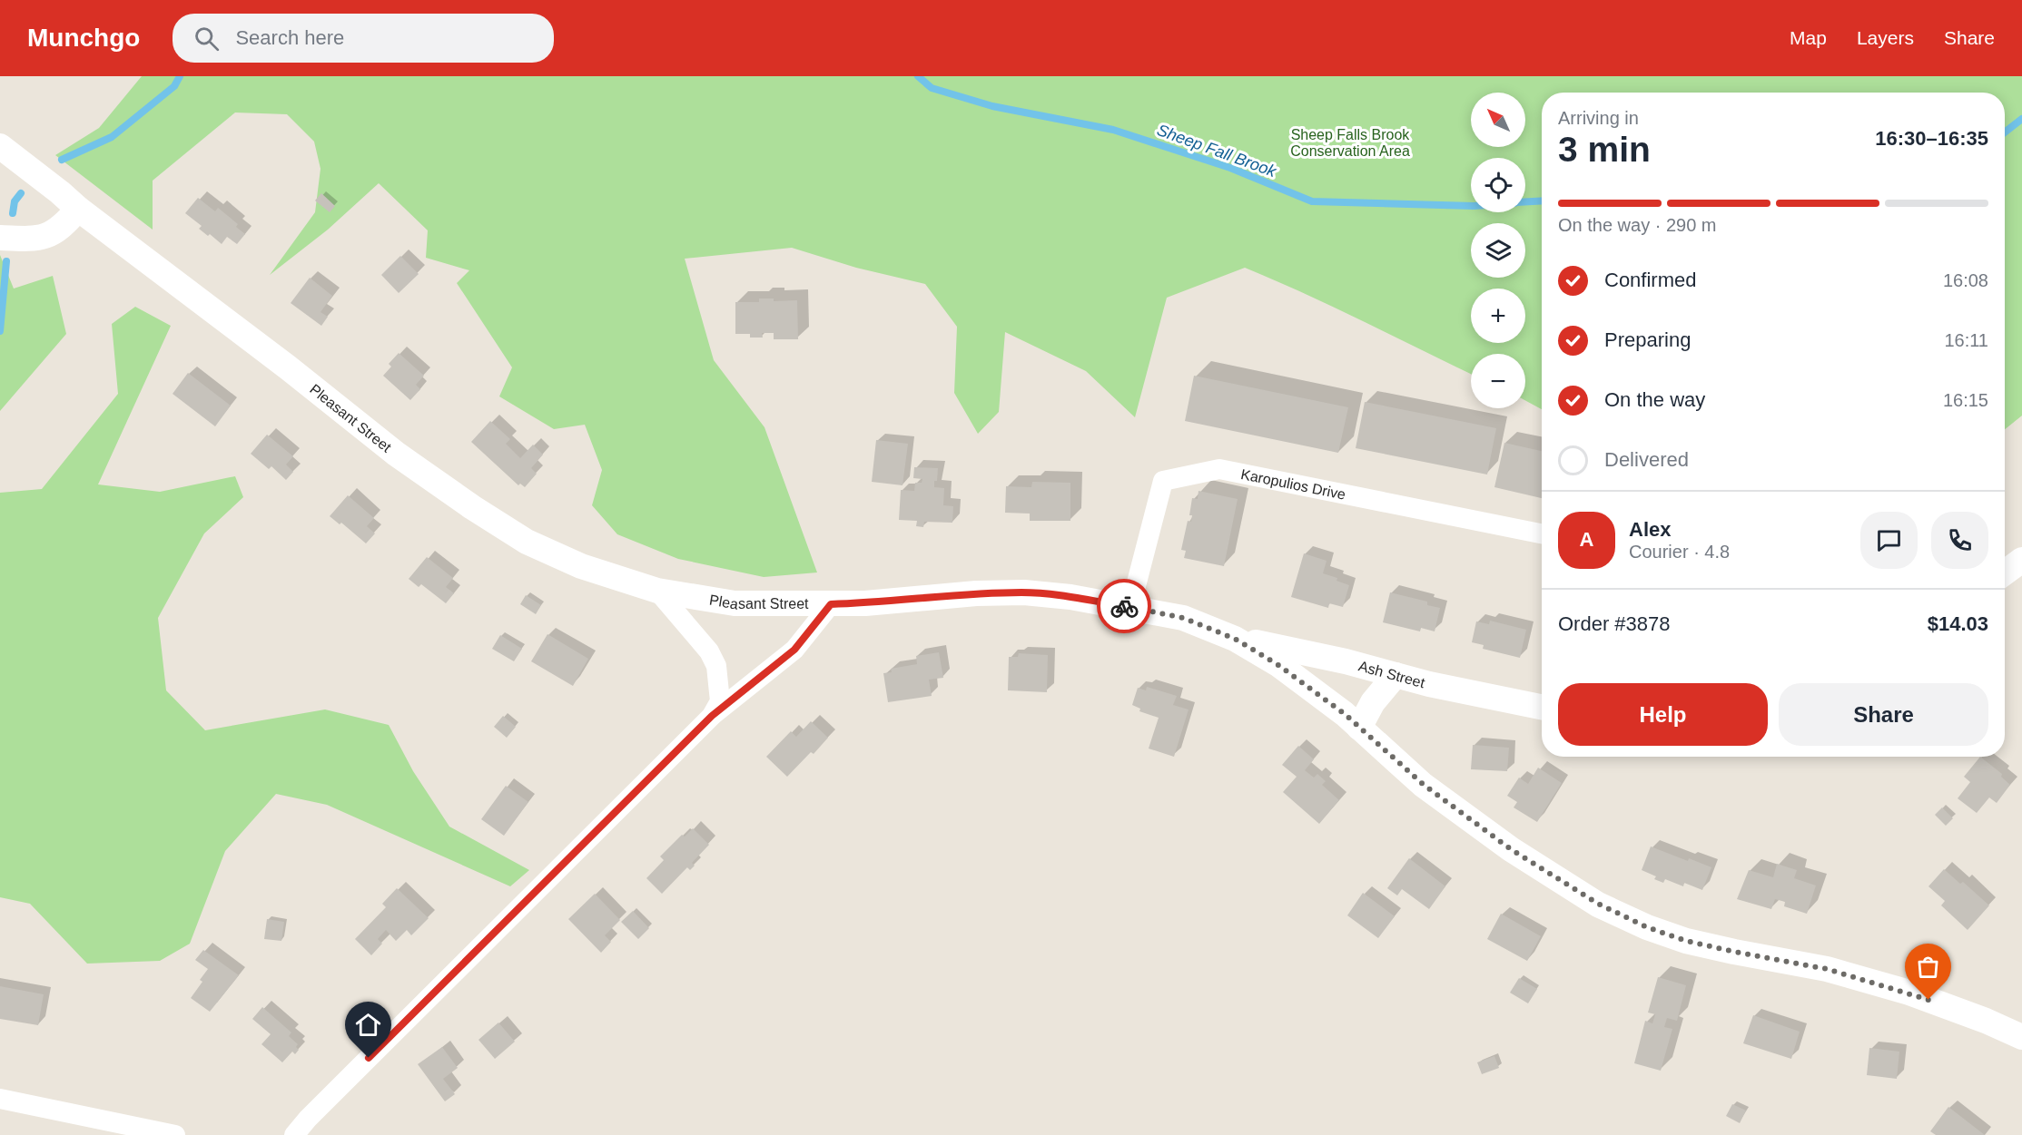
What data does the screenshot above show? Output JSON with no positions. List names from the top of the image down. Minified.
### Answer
{"streets":{"street":["Pleasant Street","Karopulios Drive","Ash Street"]},"crossings":[["Pleasant Street","Karopulios Drive"],["Pleasant Street","Ash Street"]],"water":["Sheep Fall Brook"],"parks":["Sheep Falls Brook Conservation Area"],"north":"top left","page":{"header":"Munchgo","search":"Search here","nav":["Map","Layers","Share"],"map_buttons":["+","−"],"heading":["3 min","Arriving in","16:30–16:35"],"panel":["Alex","Courier · 4.8","Order #3878","$14.03"],"bar":"On the way · 290 m","list":[["Confirmed","16:08"],["Preparing","16:11"],["On the way","16:15"],"Delivered"],"round":"A","buttons":["Help","Share"]}}
